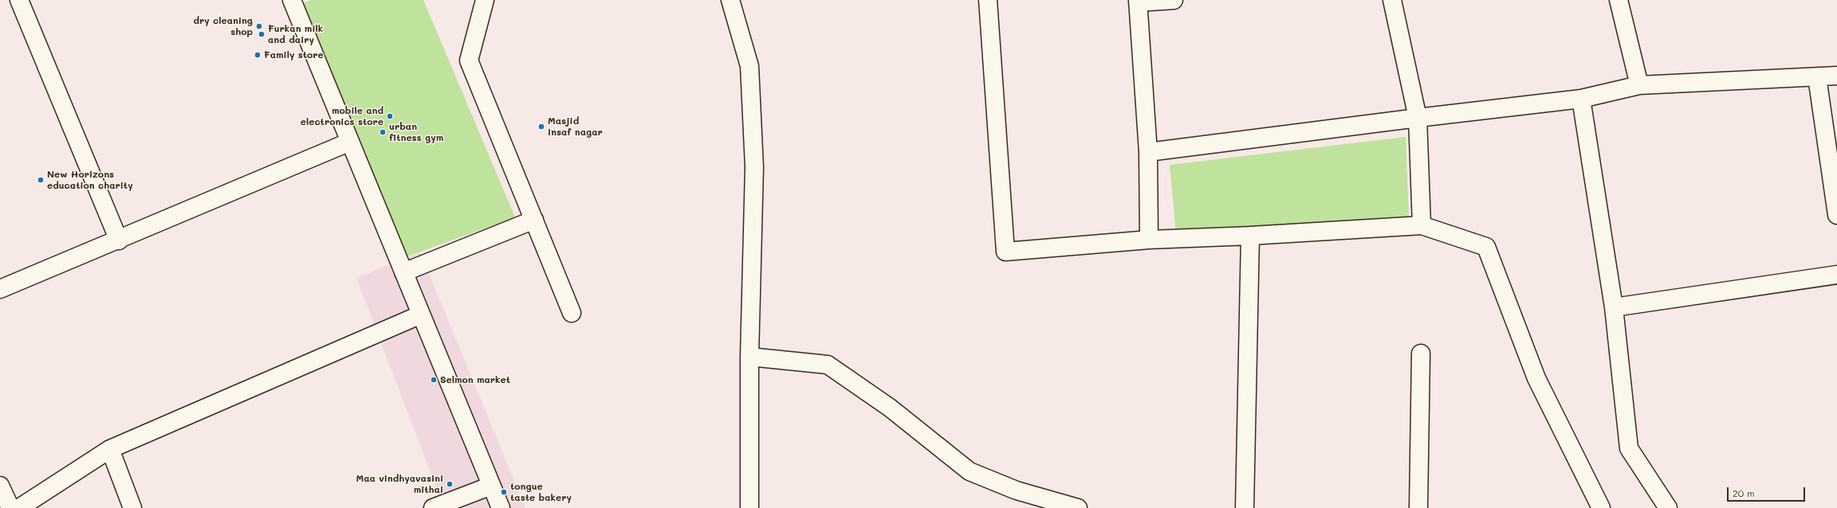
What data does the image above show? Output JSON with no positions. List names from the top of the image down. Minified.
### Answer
{"places":["dry cleaning shop","Furkan milk and dairy","Family store","mobile and electronics store","Masjid insaf nagar","urban fitness gym","New Horizons education charity","Selmon market","Maa vindhyavasini mithai","tongue taste bakery"],"scale_bar":"20 m"}
